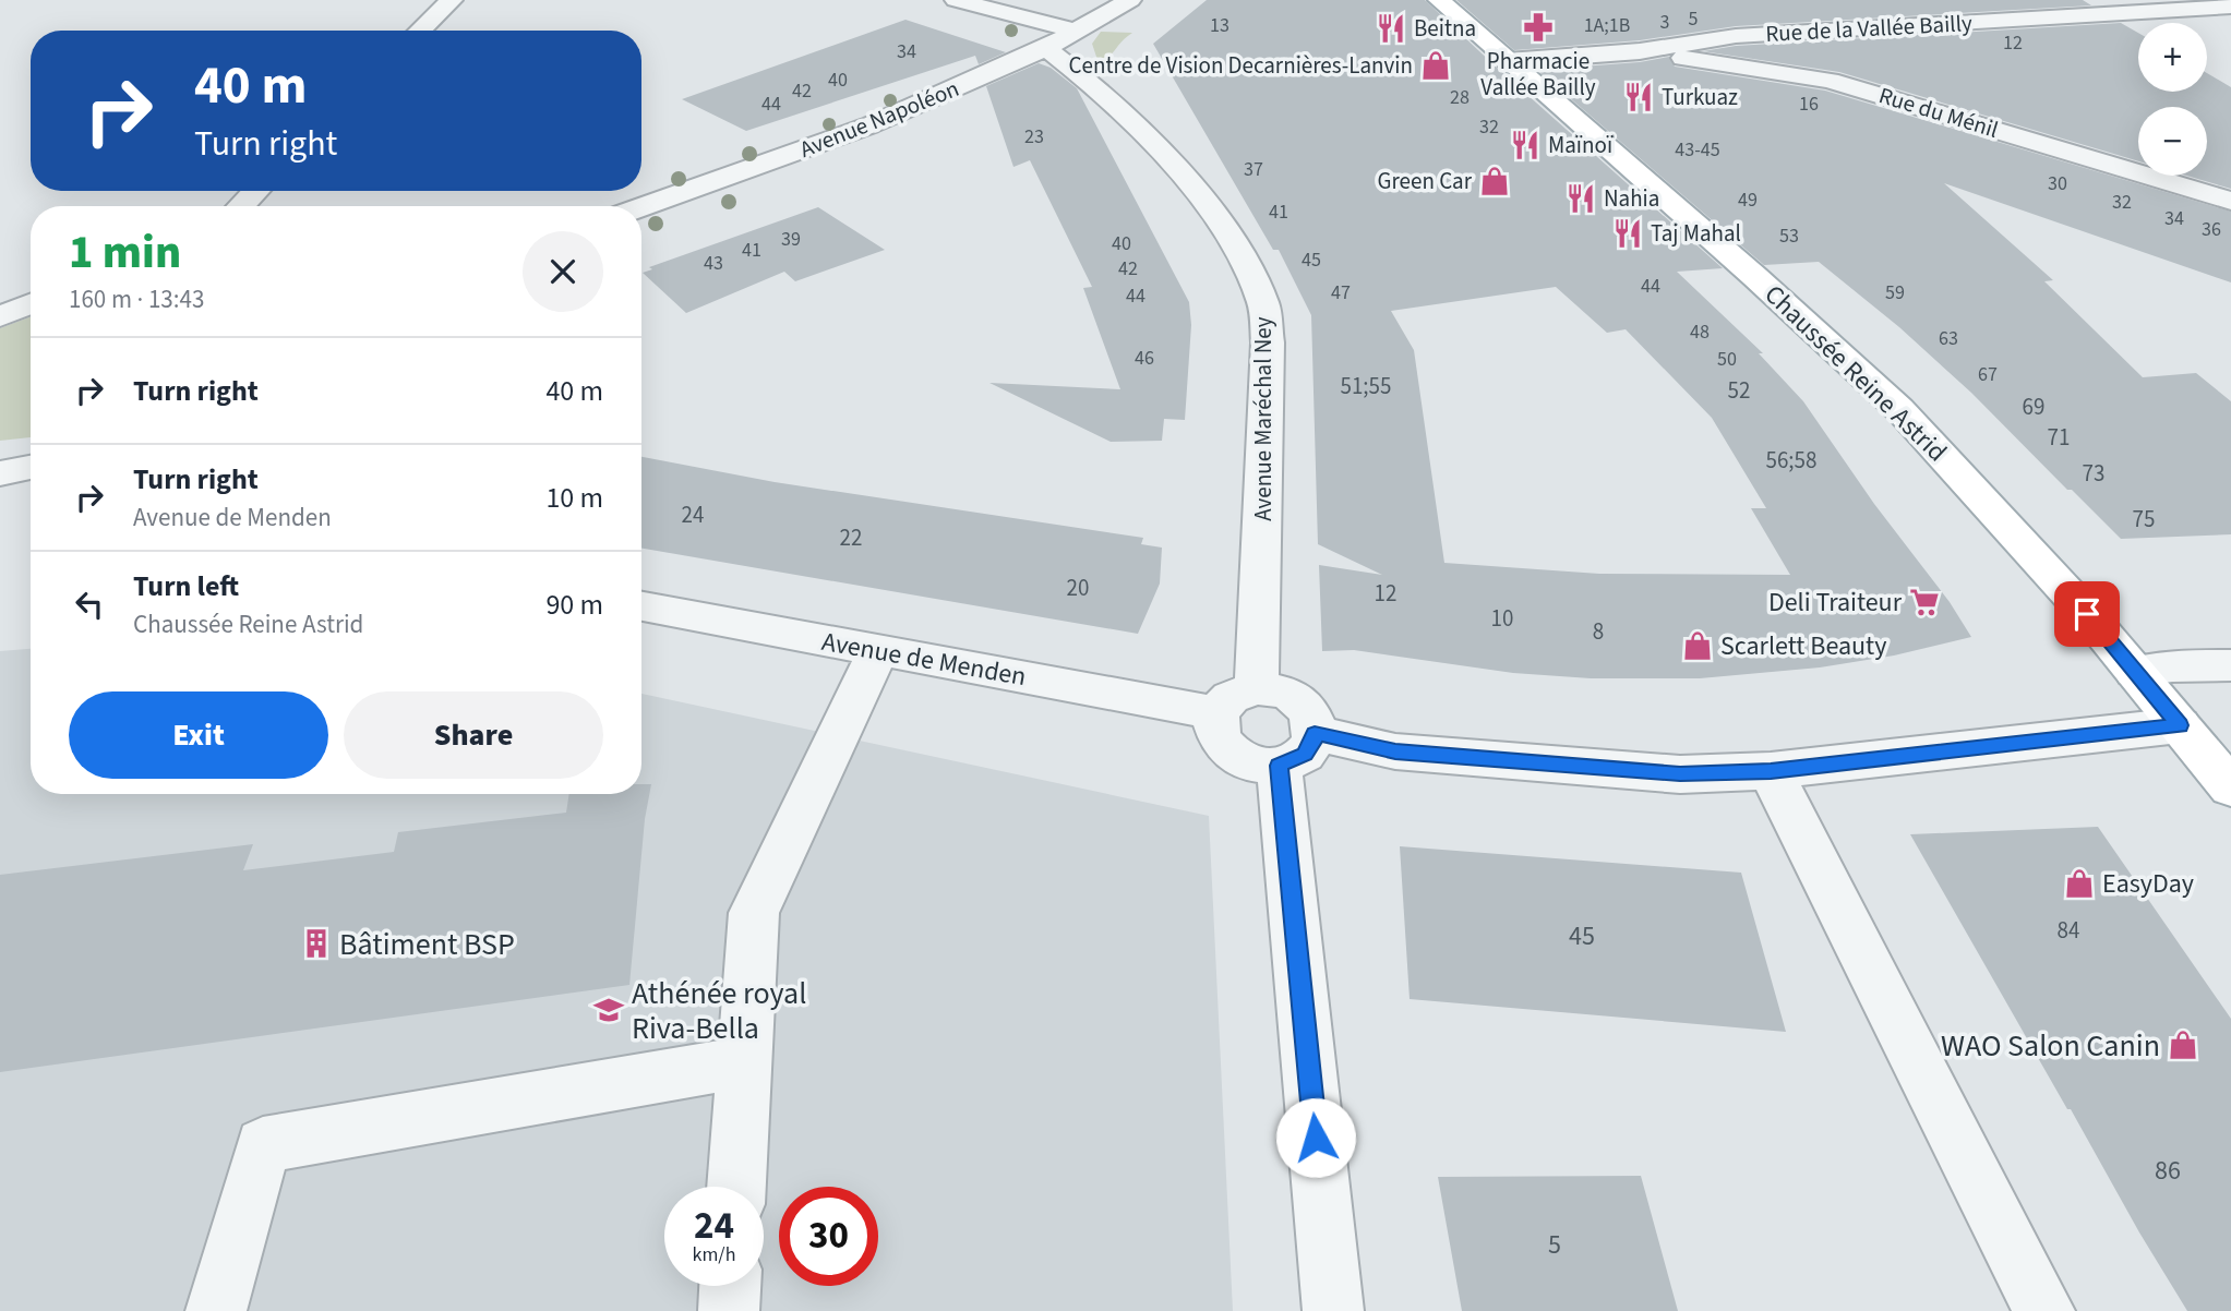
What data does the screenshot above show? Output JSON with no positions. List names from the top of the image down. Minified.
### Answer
{"streets":{"main road":["Chaussée Reine Astrid"],"street":["Rue de la Vallée Bailly","Rue du Ménil","Avenue Napoléon","Avenue Maréchal Ney","Avenue de Menden"]},"crossings":[["Rue de la Vallée Bailly","Rue du Ménil"],["Rue de la Vallée Bailly","Chaussée Reine Astrid"],["Avenue Napoléon","Avenue Maréchal Ney"],["Avenue Maréchal Ney","Avenue de Menden"]],"places":{"pharmacy":["Pharmacie Vallée Bailly"],"restaurant":["Beitna","Turkuaz","Maïnoï","Nahia","Taj Mahal"],"shop":["Centre de Vision Decarnières-Lanvin","Green Car","Scarlett Beauty","EasyDay","WAO Salon Canin"],"supermarket":["Deli Traiteur"],"building":["Bâtiment BSP"],"school or university":["Athénée royal Riva-Bella"]},"house_numbers":["5","3","13","1A;1B","12","34","40","42","28","44","16","32","23","43-45","37","30","49","32","41","34","36","53","39","40","41","45","43","42","44","47","59","44","48","63","46","50","67","51;55","52","69","71","56;58","73","24","75","22","20","12","10","8","84","45","86","5"],"page":{"map_buttons":["+","−"],"turn":["40 m","Turn right"],"heading":["1 min","160 m · 13:43"],"list":[{"name":"Turn right","value":"40 m"},{"name":"Turn right","note":"Avenue de Menden","value":"10 m"},{"name":"Turn left","note":"Chaussée Reine Astrid","value":"90 m"}],"buttons":["Exit","Share"],"speed":"24 km/h","limit":"30"}}
